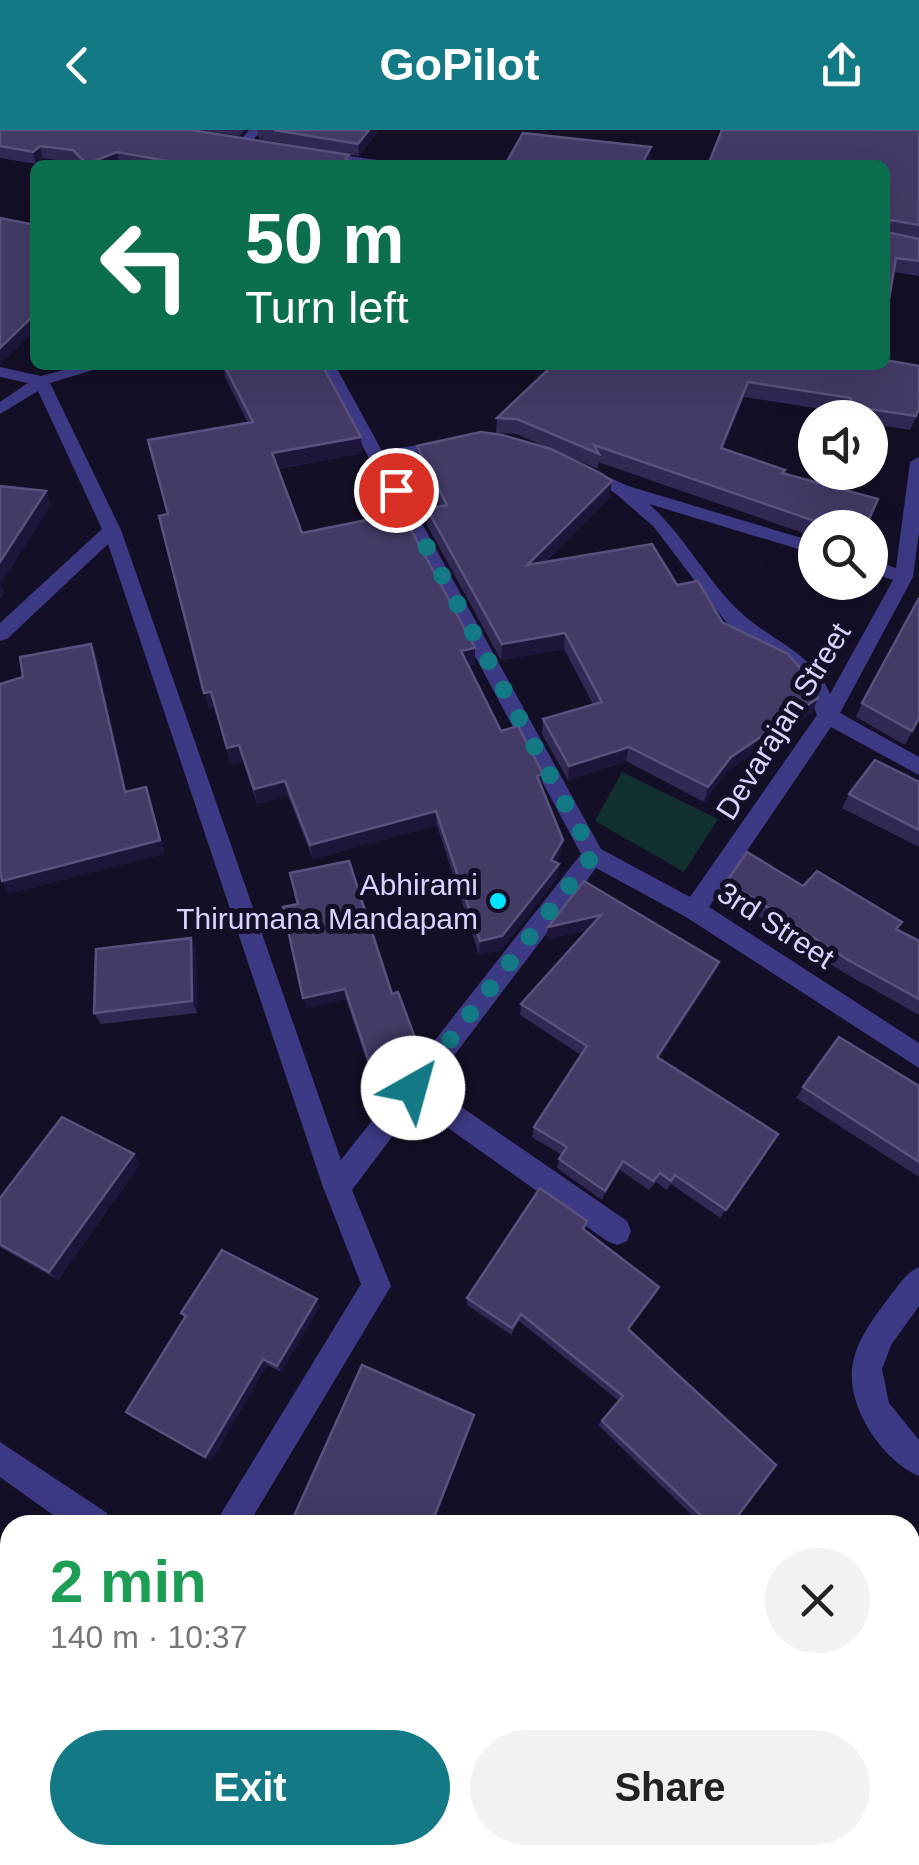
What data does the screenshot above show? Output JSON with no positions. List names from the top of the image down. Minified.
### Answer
{"streets":{"street":["Devarajan Street","3rd Street"]},"crossings":[["Devarajan Street","3rd Street"]],"places":["Abhirami Thirumana Mandapam"],"page":{"header":"GoPilot","turn":["50 m","Turn left"],"heading":["2 min","140 m · 10:37"],"buttons":["Exit","Share"]}}
